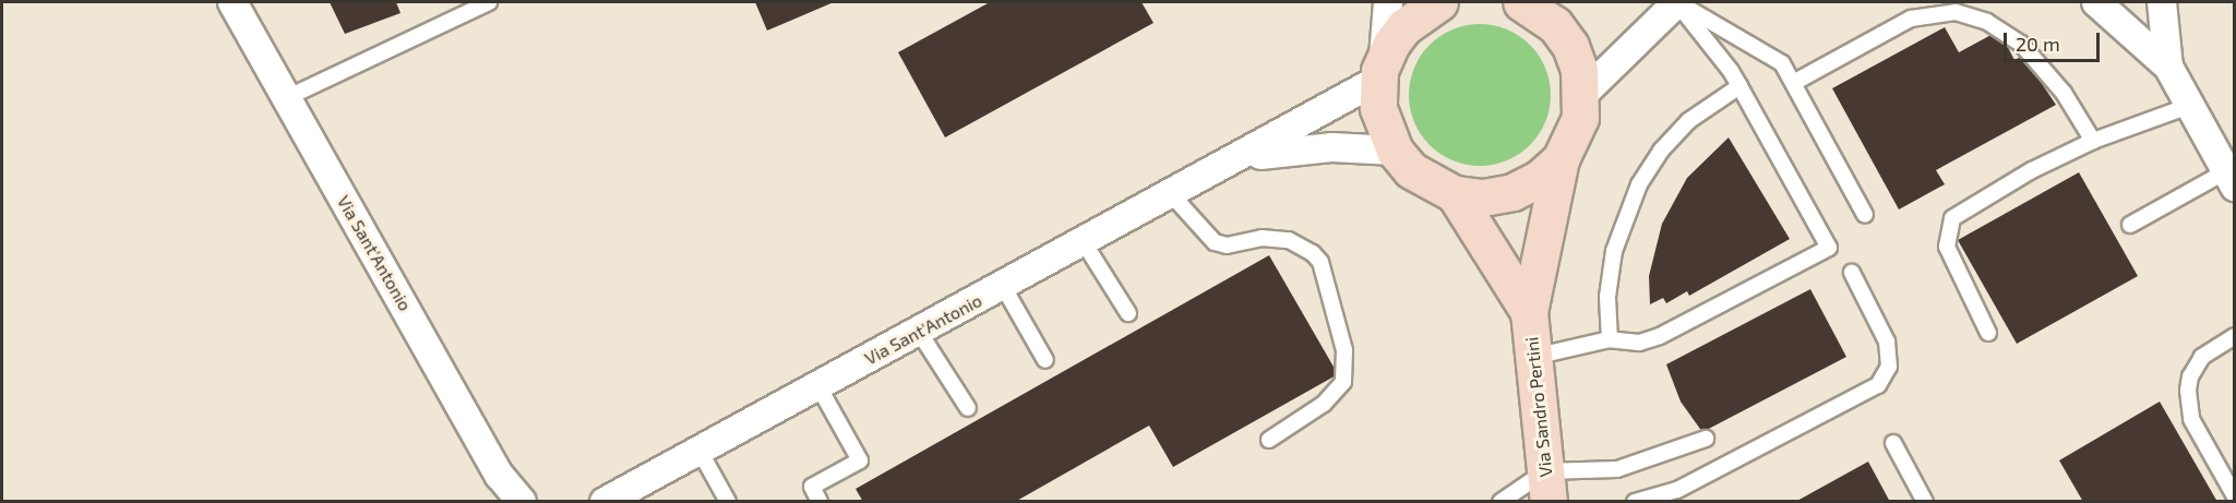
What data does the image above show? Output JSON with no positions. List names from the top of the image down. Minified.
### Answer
{"streets":{"main road":["Via Sandro Pertini"],"street":["Via Sant'Antonio"]},"scale_bar":"20 m"}
